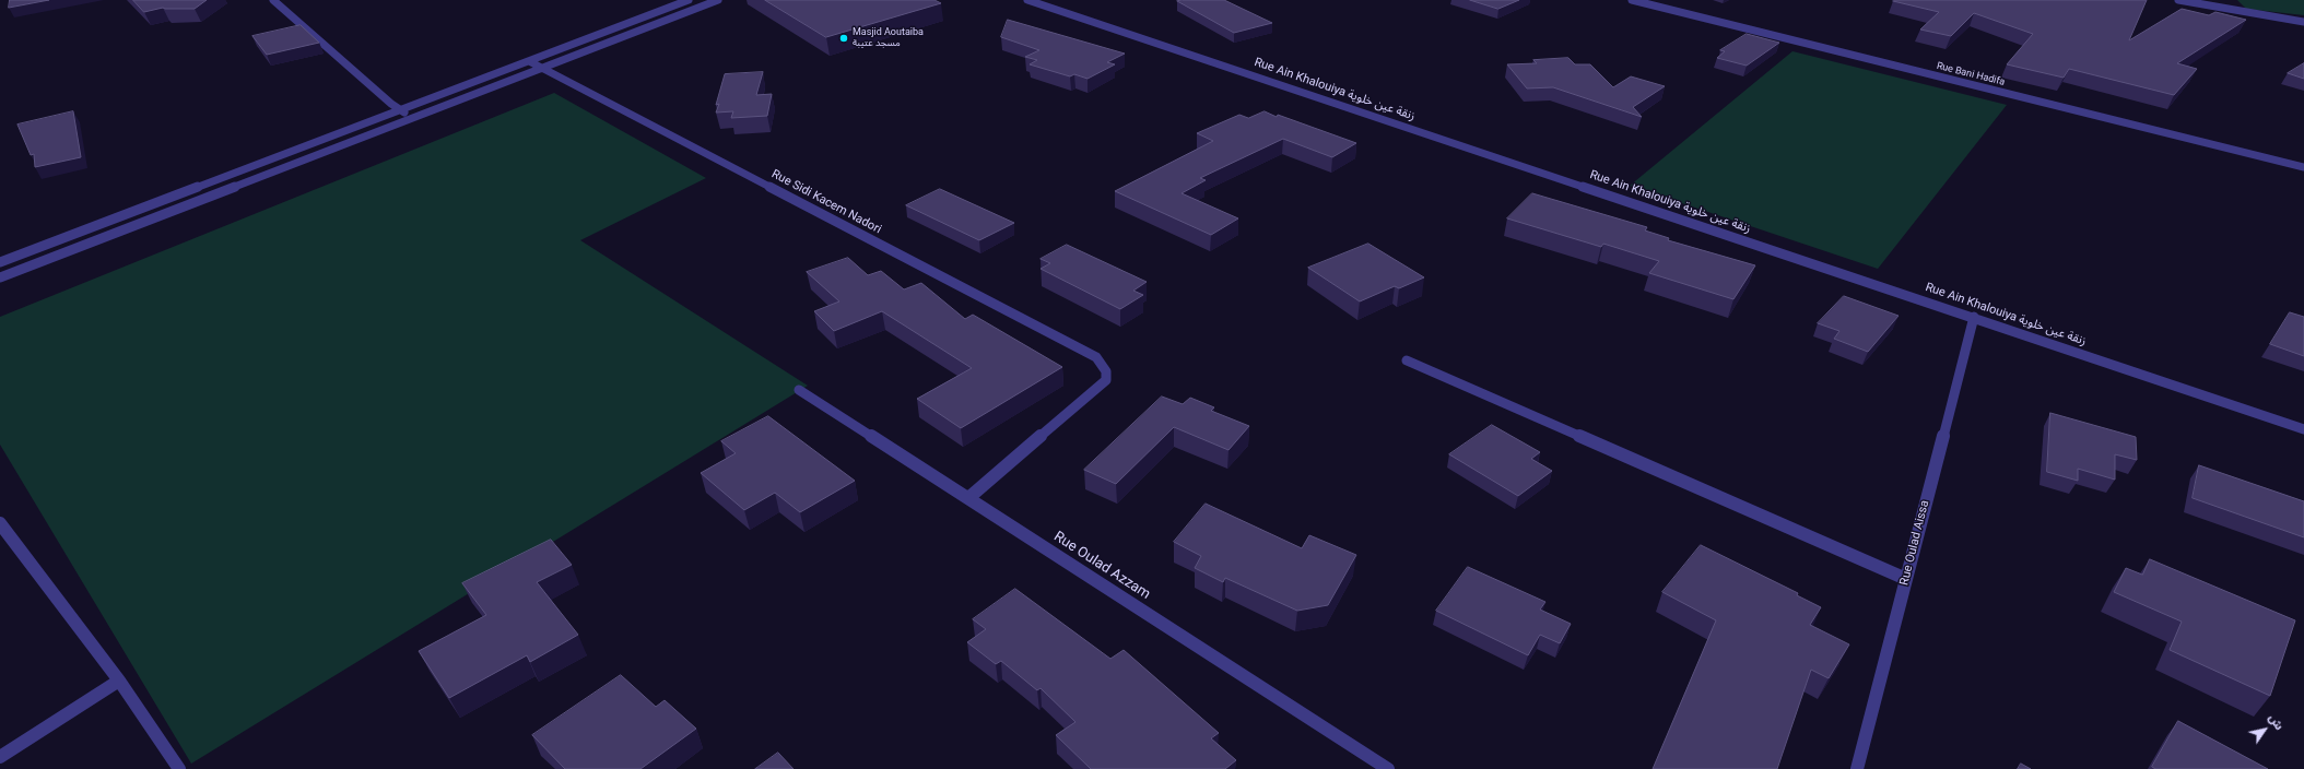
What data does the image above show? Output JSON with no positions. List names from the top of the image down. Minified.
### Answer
{"streets":{"street":["Rue Bani Hadifa","Rue Ain Khalouiya زنقة عين خلوية","Rue Sidi Kacem Nadori","Rue Oulad Aissa","Rue Oulad Azzam"]},"crossings":[["Rue Ain Khalouiya زنقة عين خلوية","Rue Oulad Aissa"],["Rue Sidi Kacem Nadori","Rue Oulad Azzam"]],"places":["Masjid Aoutaiba مسجد عتيبة"],"north":"top right"}
